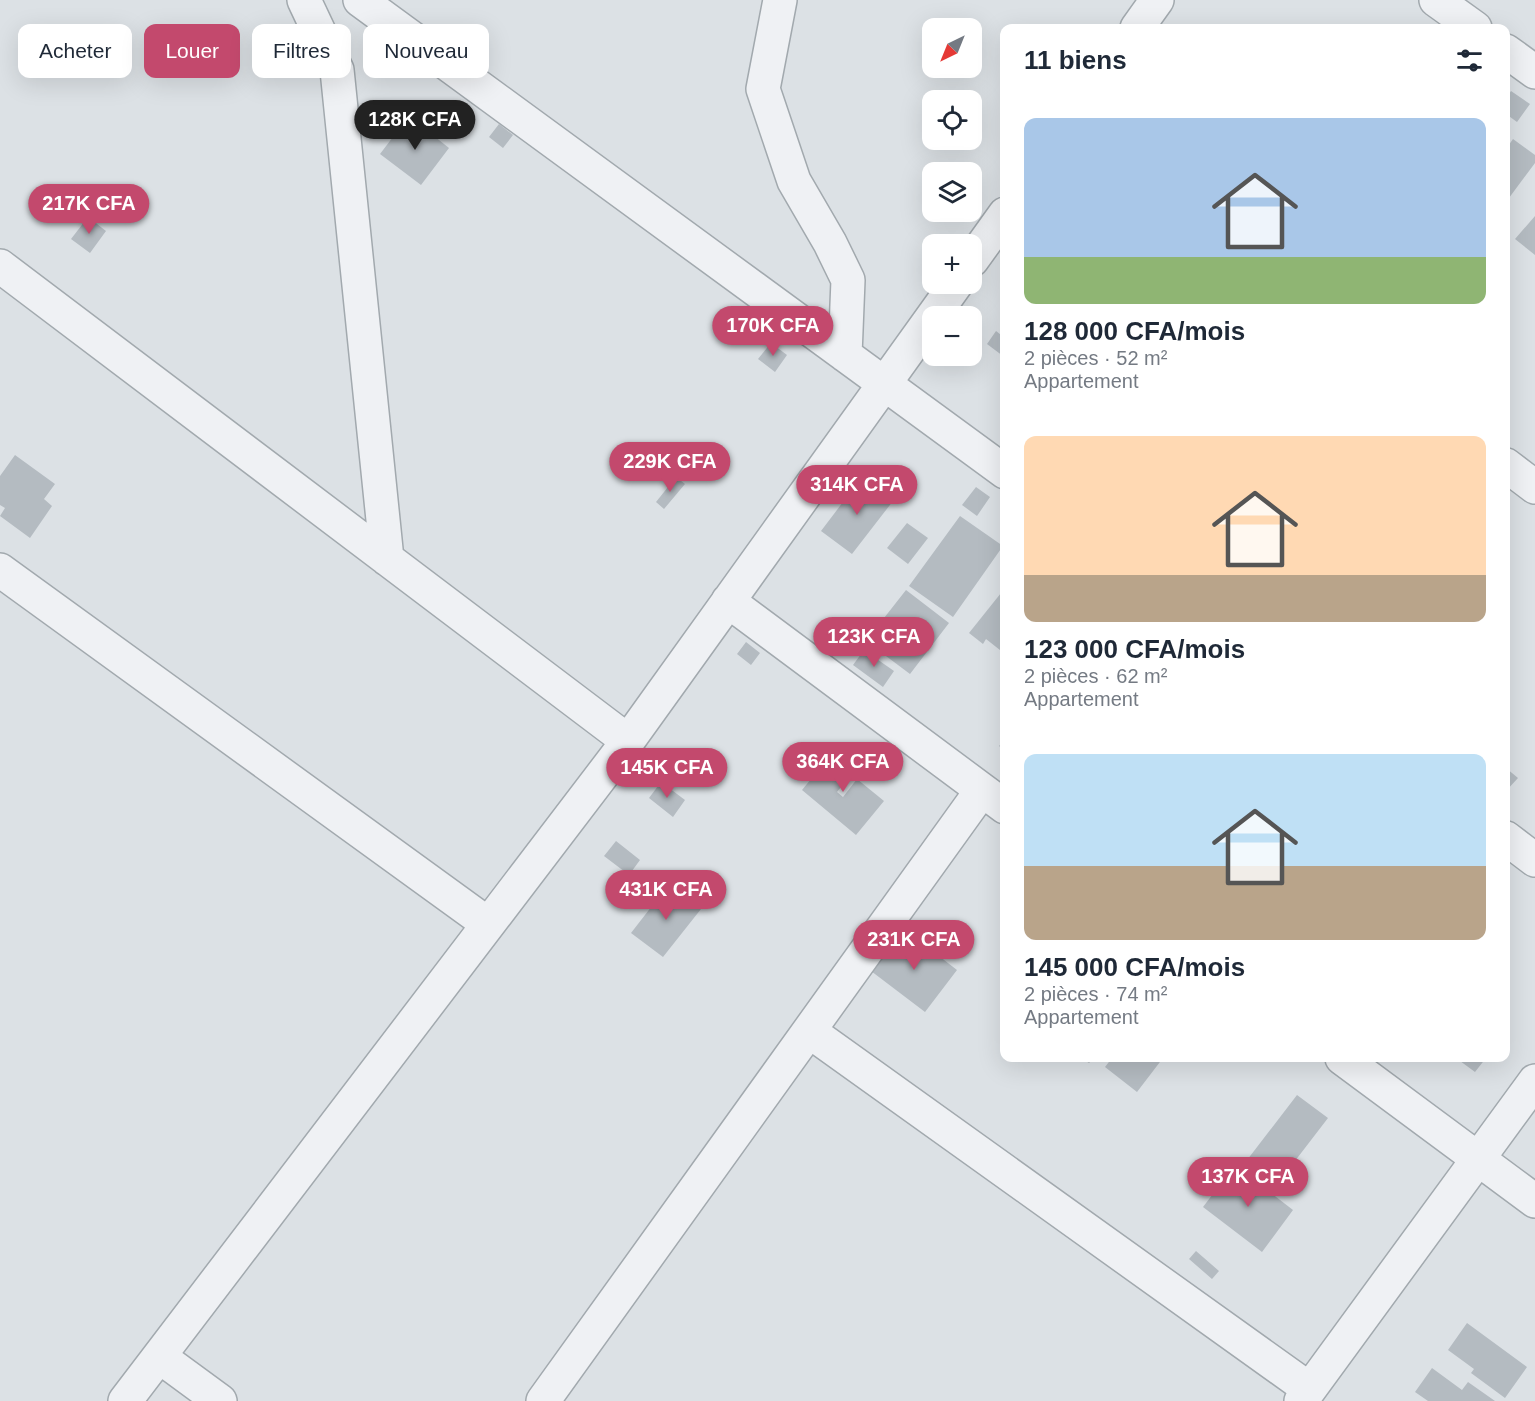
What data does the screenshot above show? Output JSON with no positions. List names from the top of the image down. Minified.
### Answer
{"north":"bottom left","page":{"map_buttons":["+","−"],"chip":["Acheter","Louer","Filtres","Nouveau"],"heading":"11 biens","list":[{"name":"128 000 CFA/mois","note":"2 pièces · 52 m² · Appartement"},{"name":"123 000 CFA/mois","note":"2 pièces · 62 m² · Appartement"},{"name":"145 000 CFA/mois","note":"2 pièces · 74 m² · Appartement"}],"price":["128K CFA","217K CFA","170K CFA","229K CFA","314K CFA","123K CFA","364K CFA","145K CFA","431K CFA","231K CFA","137K CFA"]}}
